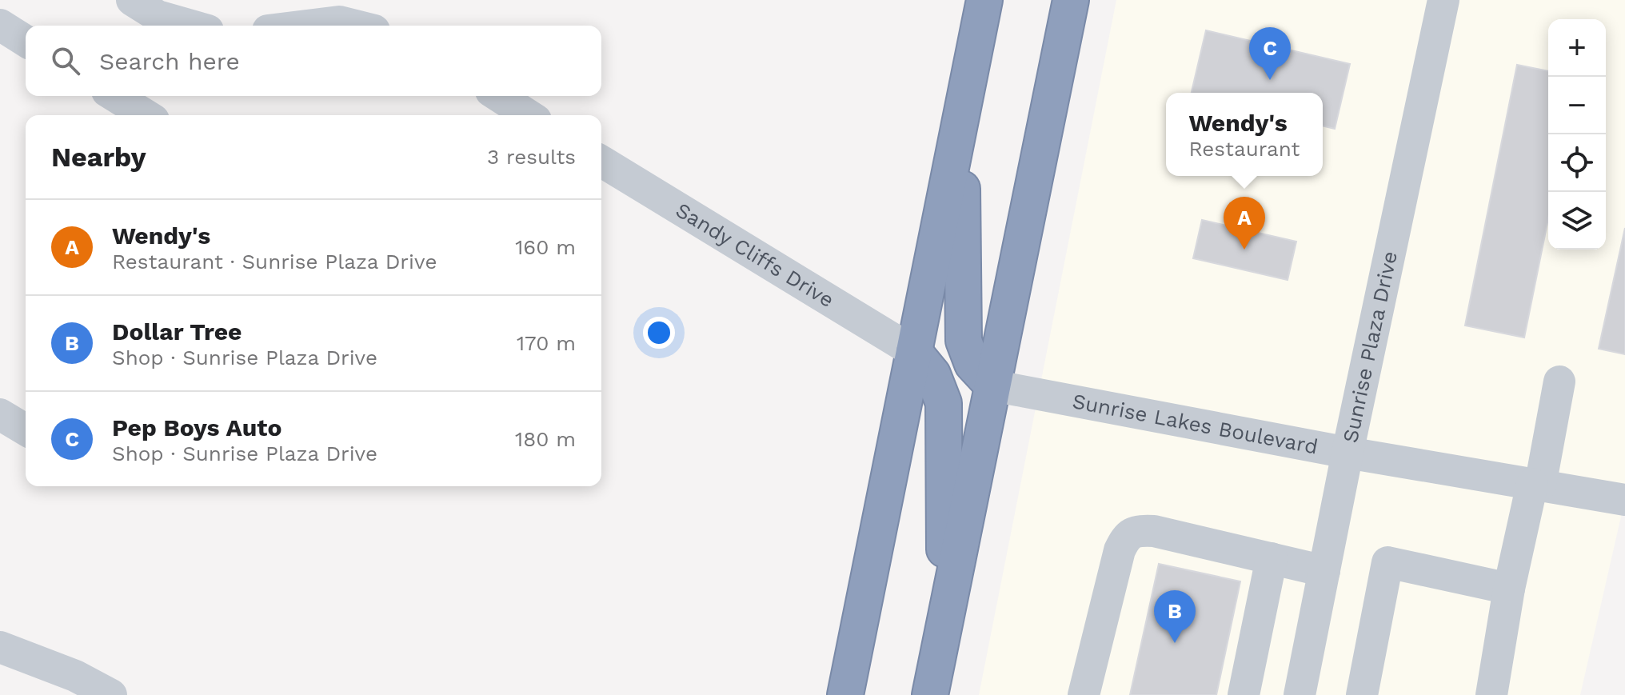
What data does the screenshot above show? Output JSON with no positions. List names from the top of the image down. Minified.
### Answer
{"streets":{"street":["Sandy Cliffs Drive","Sunrise Plaza Drive","Sunrise Lakes Boulevard"]},"crossings":[["Sunrise Plaza Drive","Sunrise Lakes Boulevard"]],"page":{"map_buttons":["+","−"],"search":"Search here","pins":["C","A","B"],"popup":["Wendy's","Restaurant"],"heading":["Nearby","3 results"],"list":[{"mark":"A","name":"Wendy's","note":"Restaurant · Sunrise Plaza Drive","value":"160 m"},{"mark":"B","name":"Dollar Tree","note":"Shop · Sunrise Plaza Drive","value":"170 m"},{"mark":"C","name":"Pep Boys Auto","note":"Shop · Sunrise Plaza Drive","value":"180 m"}]}}
